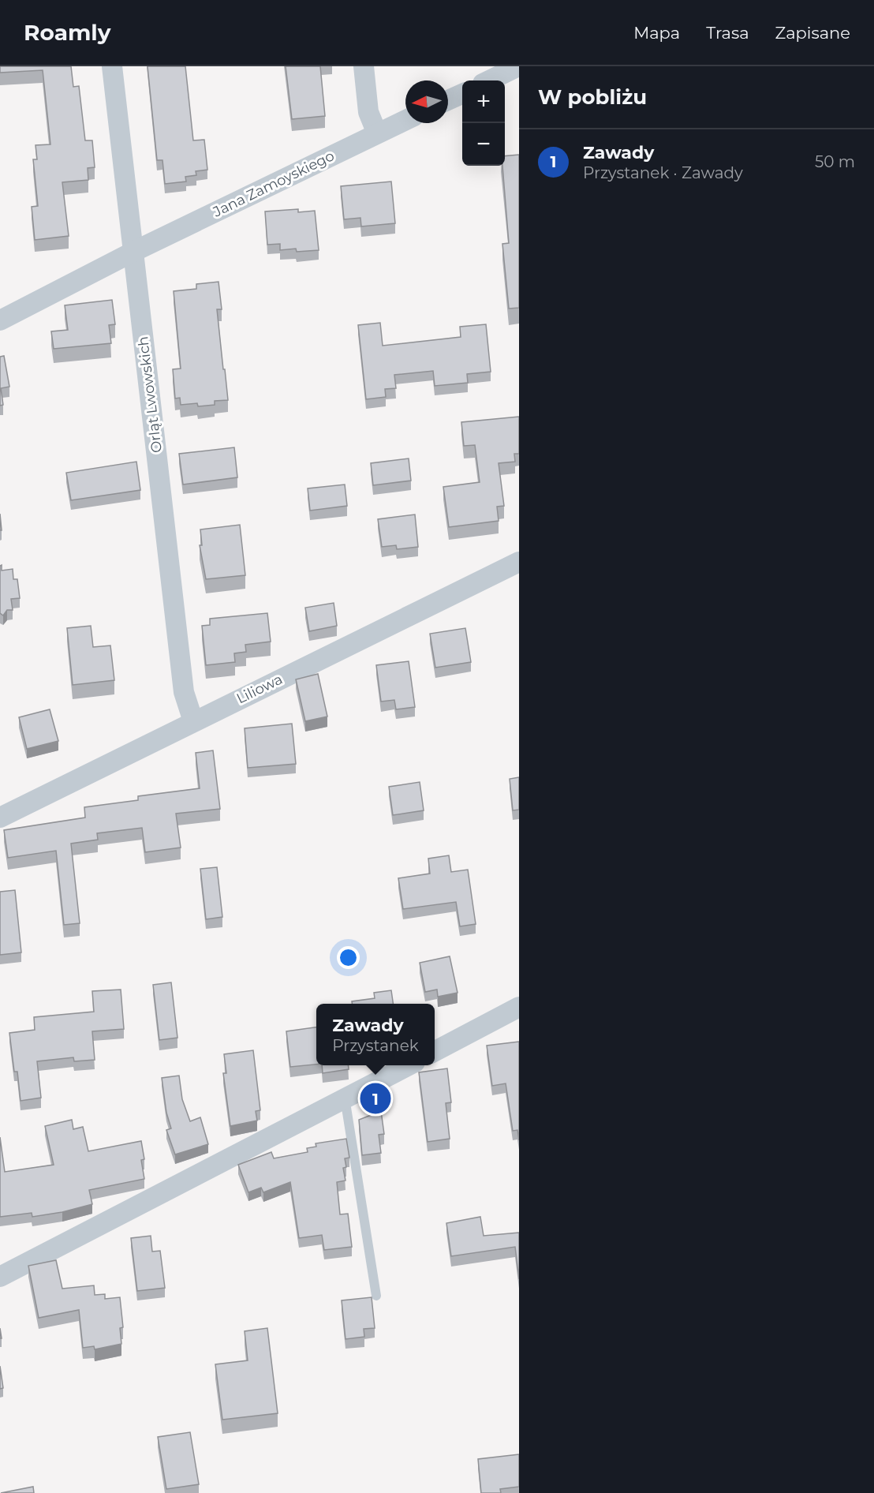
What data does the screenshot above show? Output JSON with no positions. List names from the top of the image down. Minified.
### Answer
{"streets":{"street":["Jana Zamoyskiego","Orląt Lwowskich","Liliowa"]},"crossings":[["Jana Zamoyskiego","Orląt Lwowskich"],["Orląt Lwowskich","Liliowa"]],"north":"left","page":{"header":"Roamly","nav":["Mapa","Trasa","Zapisane"],"heading":"W pobliżu","map_buttons":["+","−"],"list":[{"mark":"1","name":"Zawady","note":"Przystanek · Zawady","value":"50 m"}],"popup":["Zawady","Przystanek"],"pins":"1"}}
